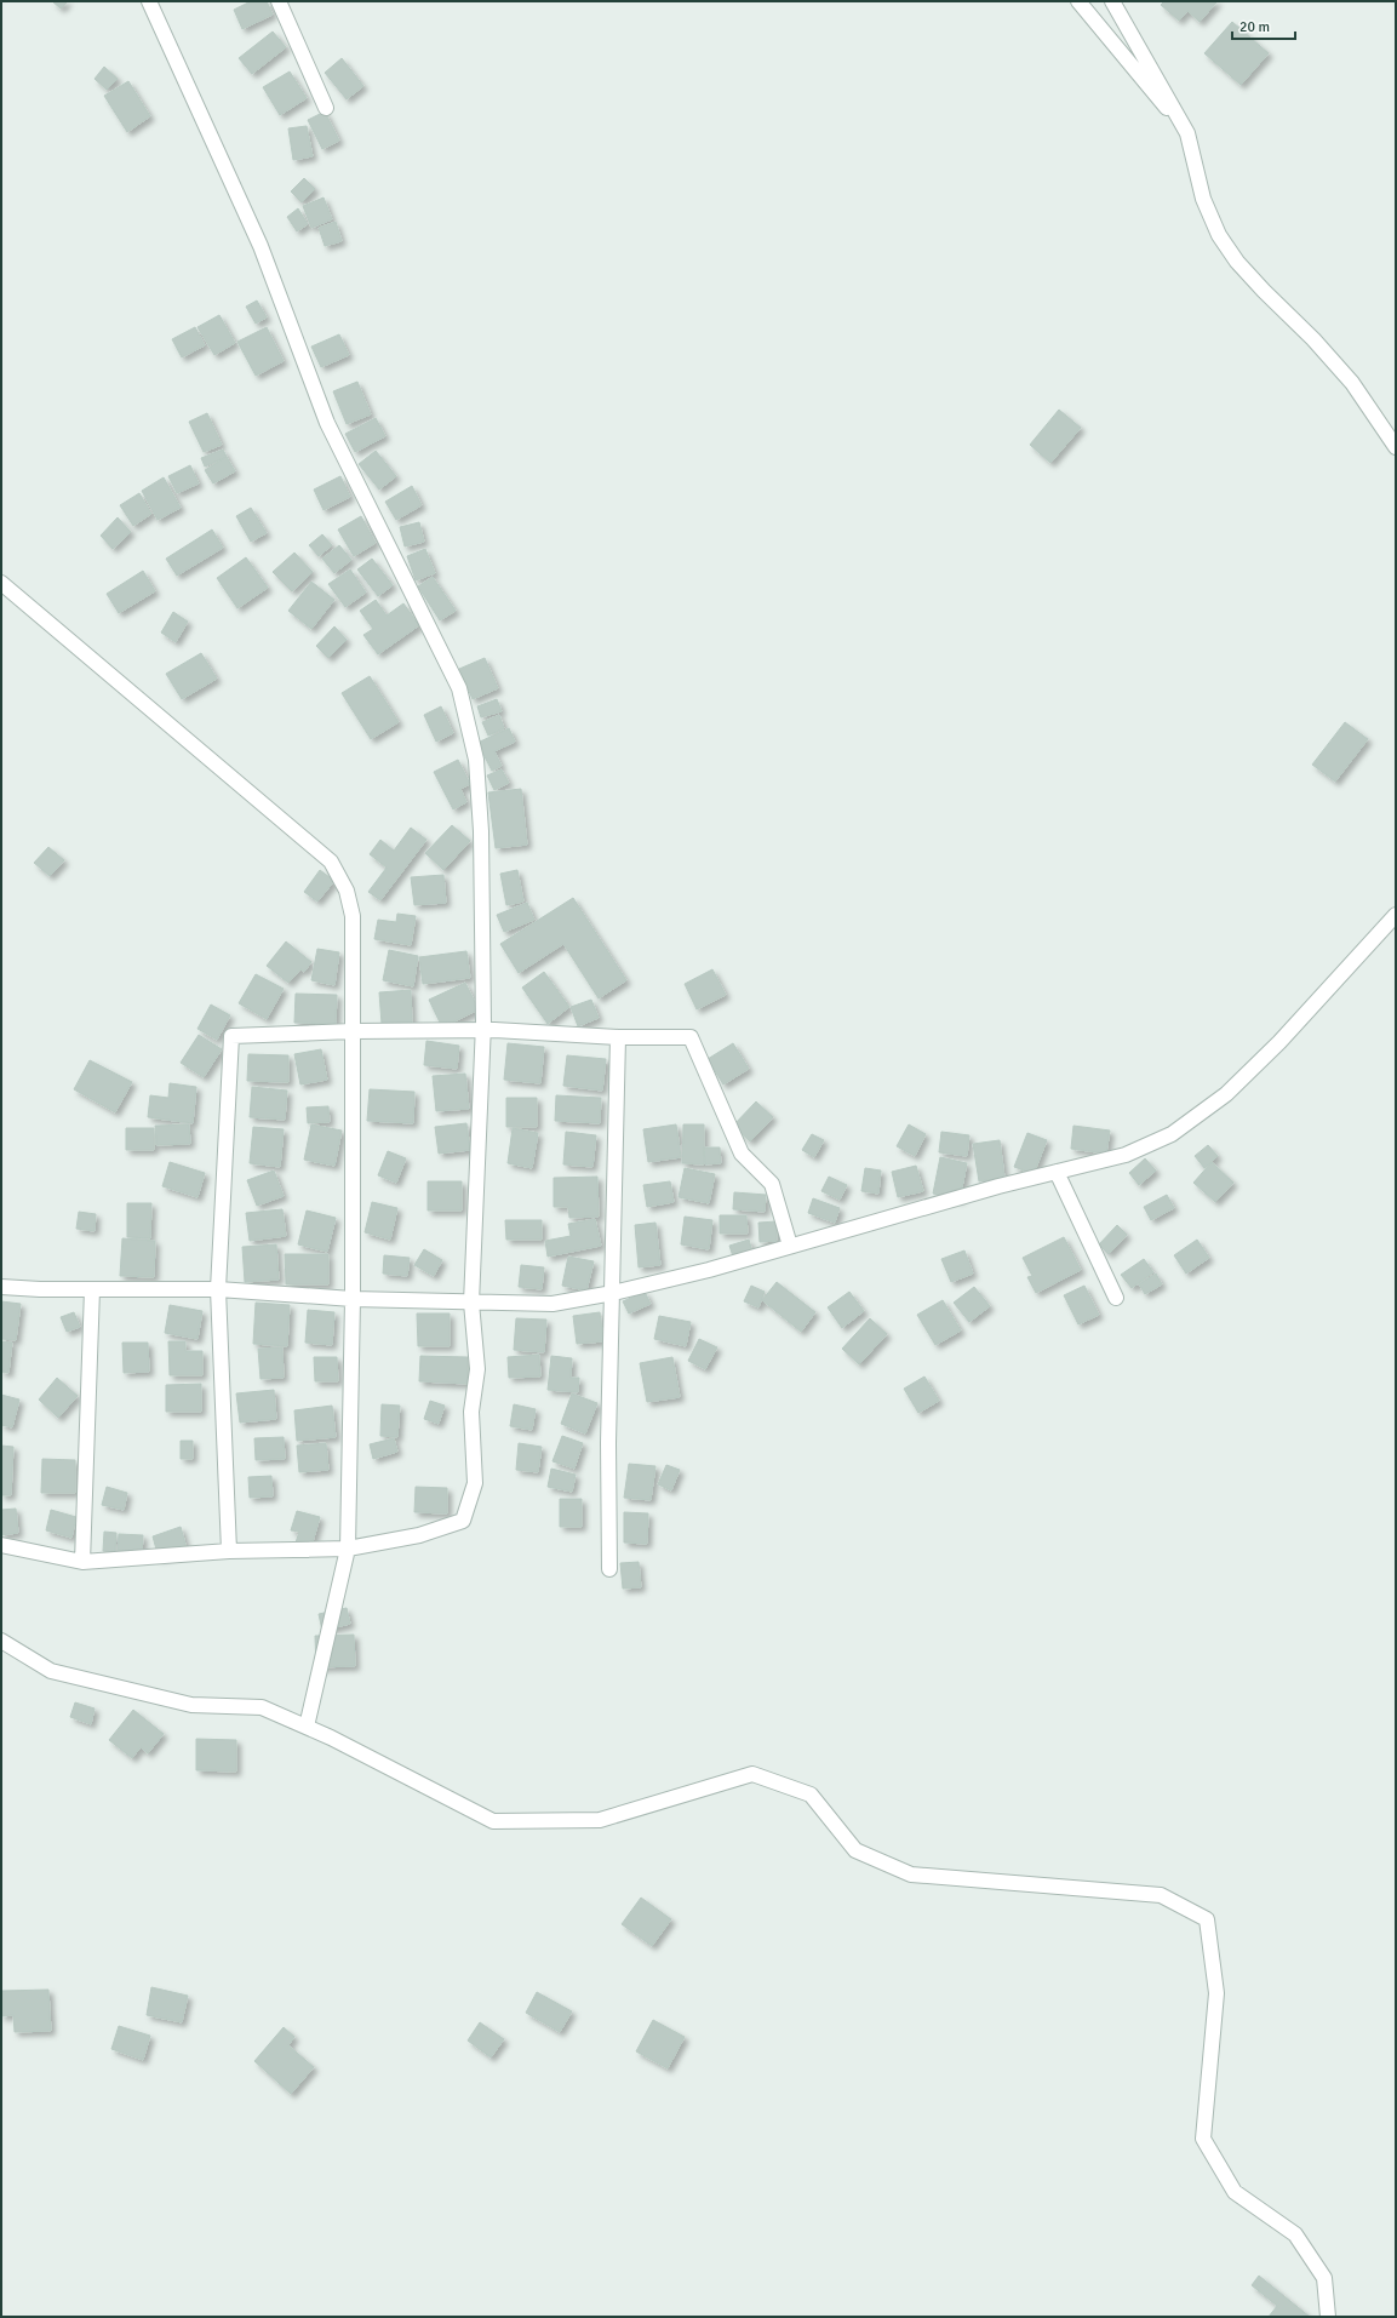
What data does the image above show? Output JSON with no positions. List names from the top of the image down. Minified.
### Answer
{"scale_bar":"20 m"}
